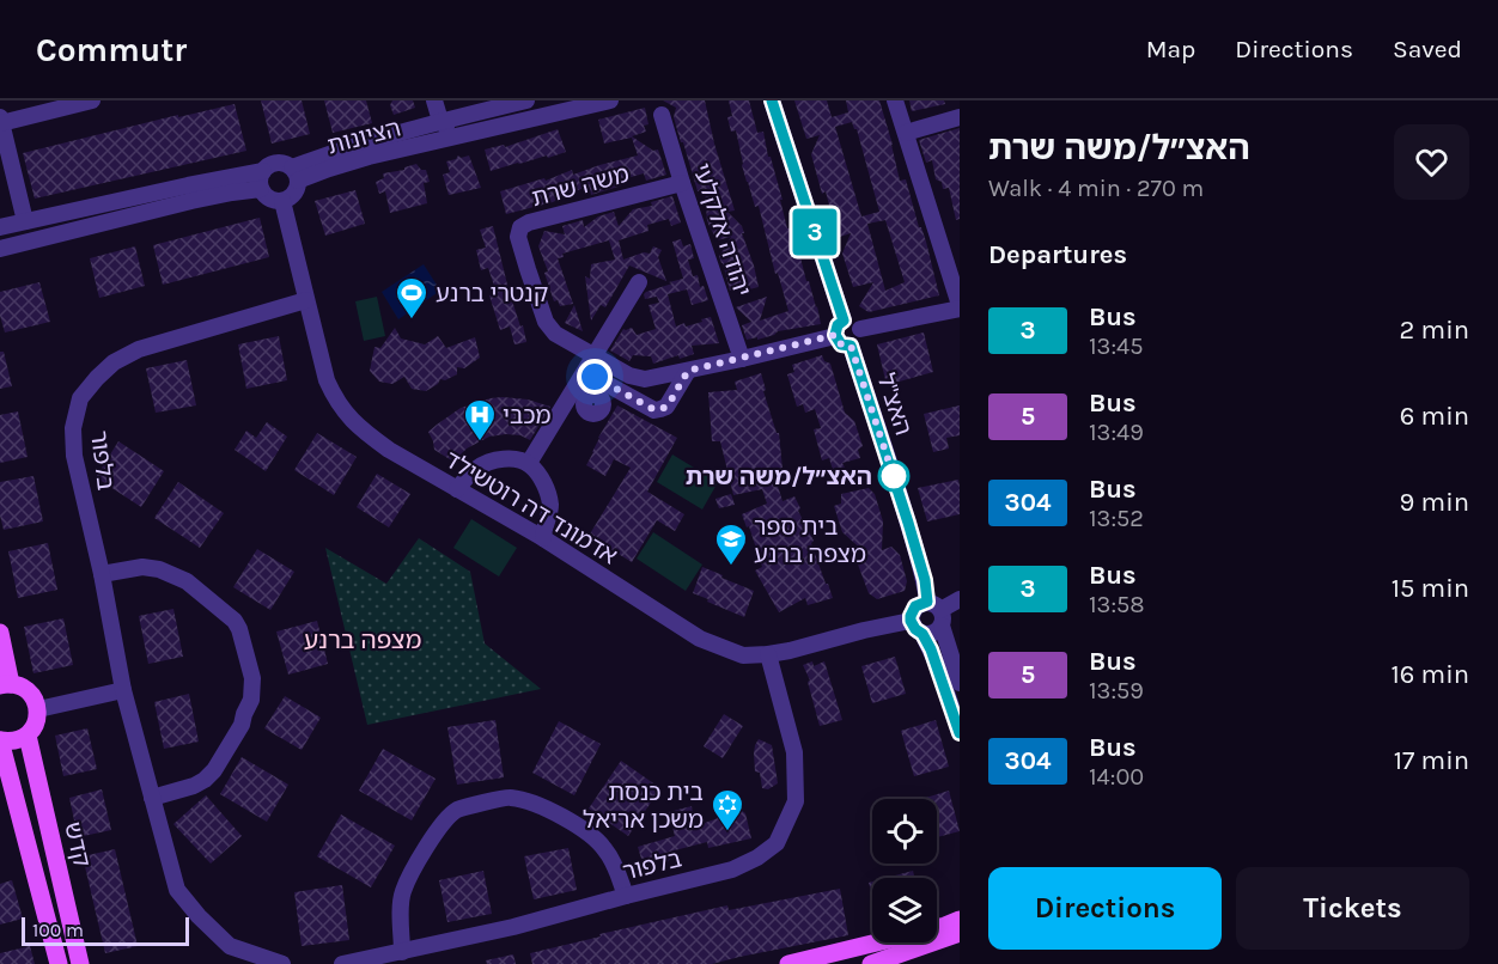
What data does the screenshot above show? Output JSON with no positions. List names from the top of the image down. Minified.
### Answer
{"streets":{"main road":["קדש"],"street":["הציונות","משה שרת","יהודה אלקלעי","האצ\"ל","בלפור","אדמונד דה רוטשילד"]},"crossings":[["הציונות","אדמונד דה רוטשילד"],["משה שרת","יהודה אלקלעי"],["משה שרת","האצ\"ל"],["האצ\"ל","אדמונד דה רוטשילד"],["בלפור","אדמונד דה רוטשילד"]],"districts":["מצפה ברנע"],"places":{"sports":["קנטרי ברנע"],"hospital":["מכבי"],"other":["האצ״ל/משה שרת"],"school or university":["בית ספר מצפה ברנע"],"synagogue":["בית כנסת משכן אריאל"]},"lines":["bus line 3"],"scale_bar":"100 m","page":{"header":"Commutr","nav":["Map","Directions","Saved"],"on_map":"3","heading":[["האצ״ל/משה שרת","Walk · 4 min · 270 m"],"Departures"],"list":[{"mark":"3","name":"Bus","note":"13:45","value":"2 min"},{"mark":"5","name":"Bus","note":"13:49","value":"6 min"},{"mark":"304","name":"Bus","note":"13:52","value":"9 min"},{"mark":"3","name":"Bus","note":"13:58","value":"15 min"},{"mark":"5","name":"Bus","note":"13:59","value":"16 min"},{"mark":"304","name":"Bus","note":"14:00","value":"17 min"}],"buttons":["Directions","Tickets"],"scale":"100 m"}}
